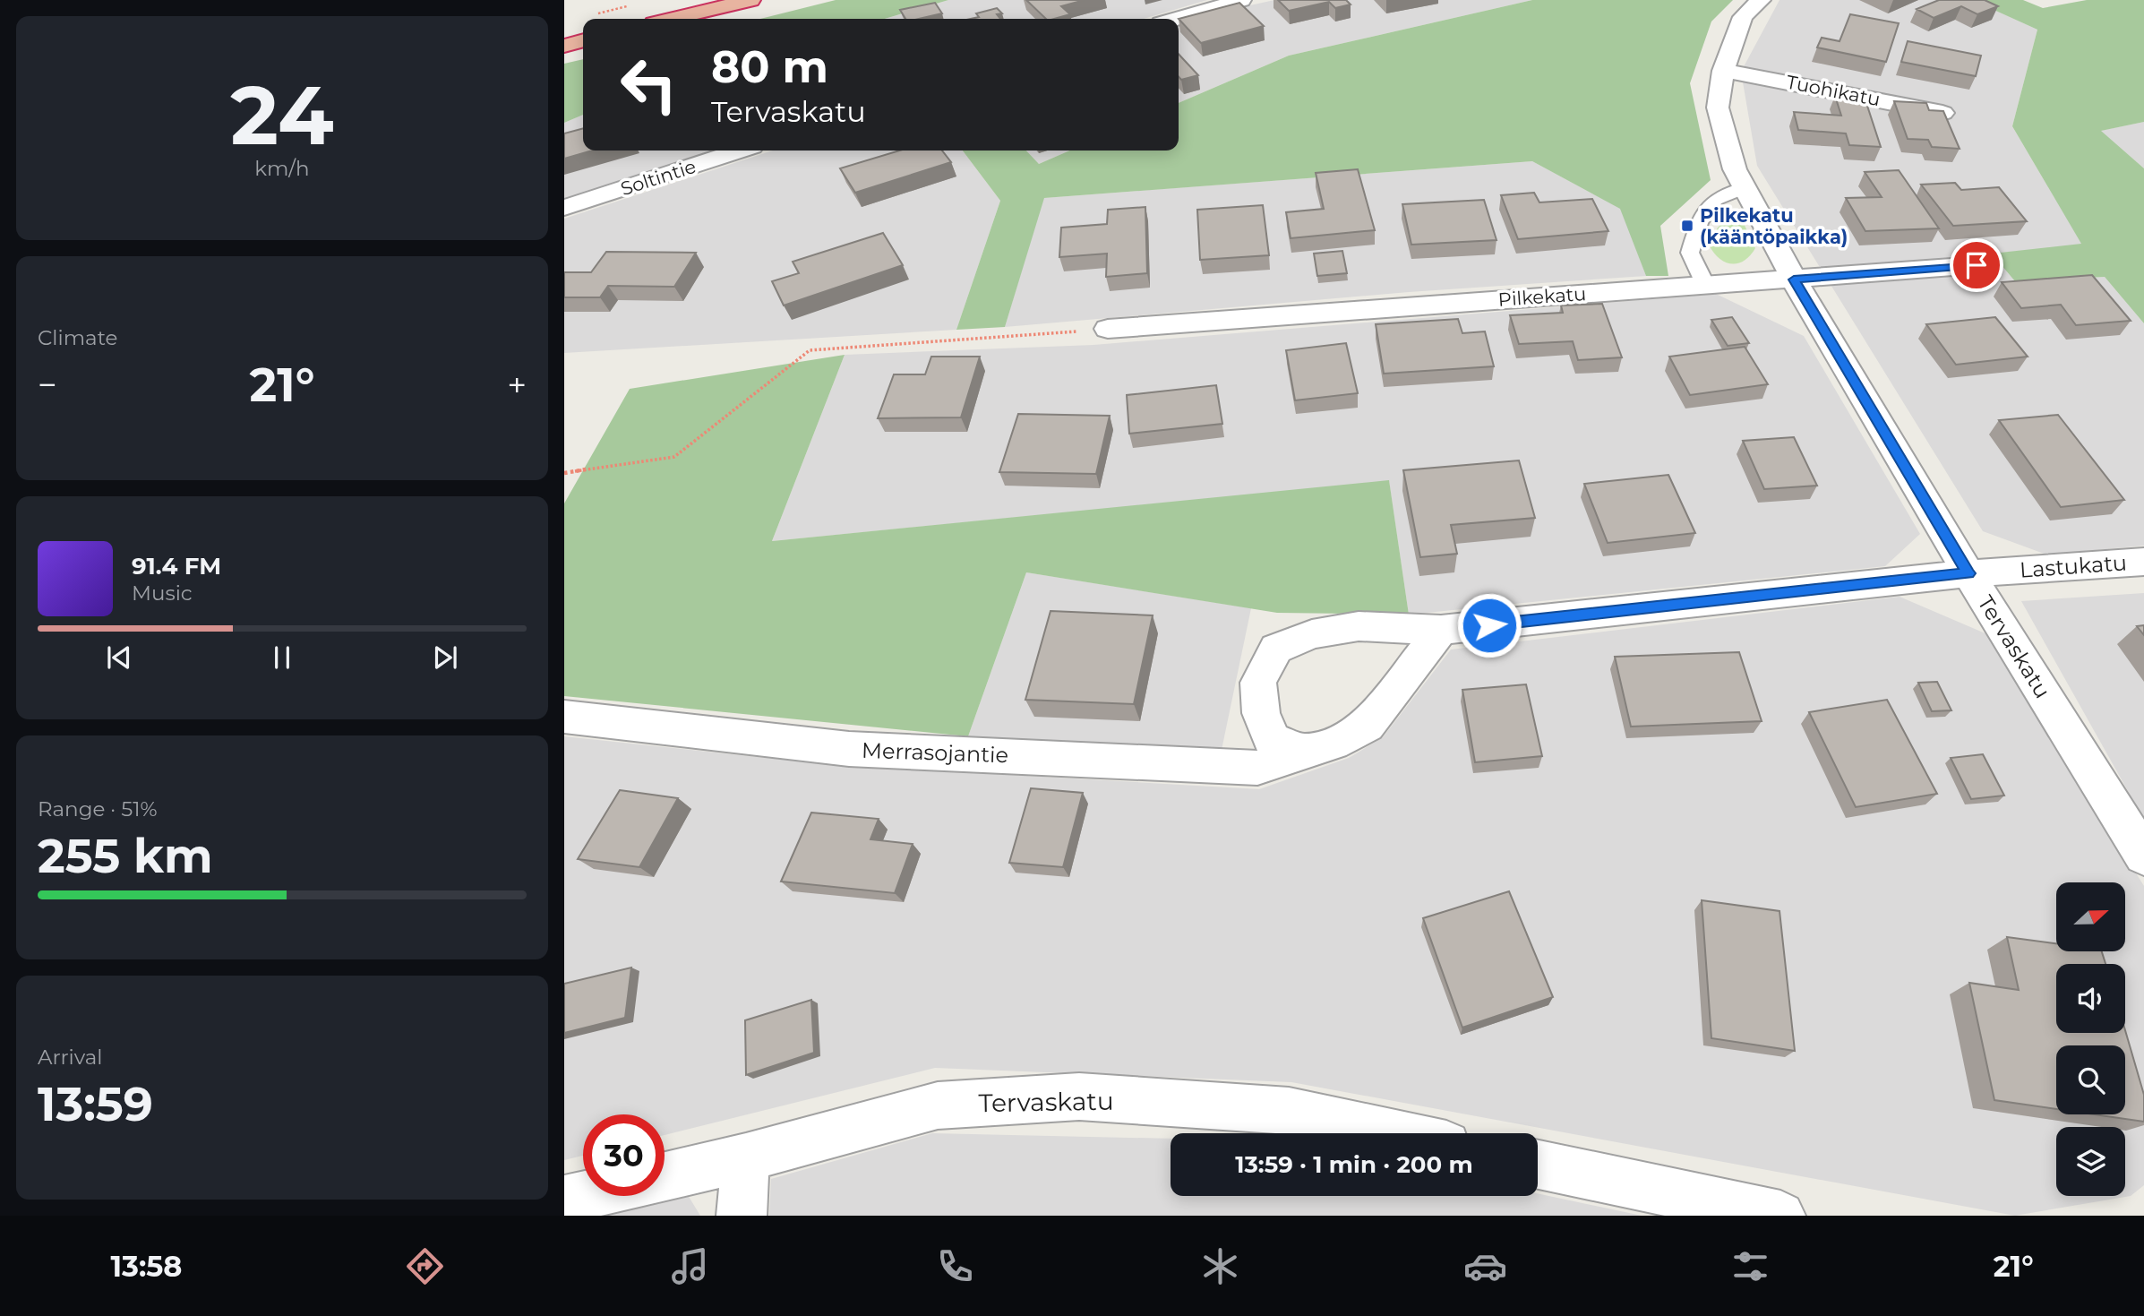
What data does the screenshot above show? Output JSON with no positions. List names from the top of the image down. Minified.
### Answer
{"streets":{"street":["Tuohikatu","Soltintie","Pilkekatu","Lastukatu","Tervaskatu","Merrasojantie"]},"crossings":[["Tuohikatu","Tervaskatu"],["Pilkekatu","Tervaskatu"],["Lastukatu","Tervaskatu"],["Lastukatu","Merrasojantie"]],"places":{"transit":["Pilkekatu (kääntöpaikka)"]},"north":"right","page":{"tile":[["24","km/h"],"Climate",["Range · 51%","255 km"],["Arrival","13:59"]],"turn":["80 m","Tervaskatu"],"heat":["−","21°","+"],"song":["91.4 FM","Music"],"limit":"30","trip":"13:59 · 1 min · 200 m","tabs":["13:58","21°"]}}
